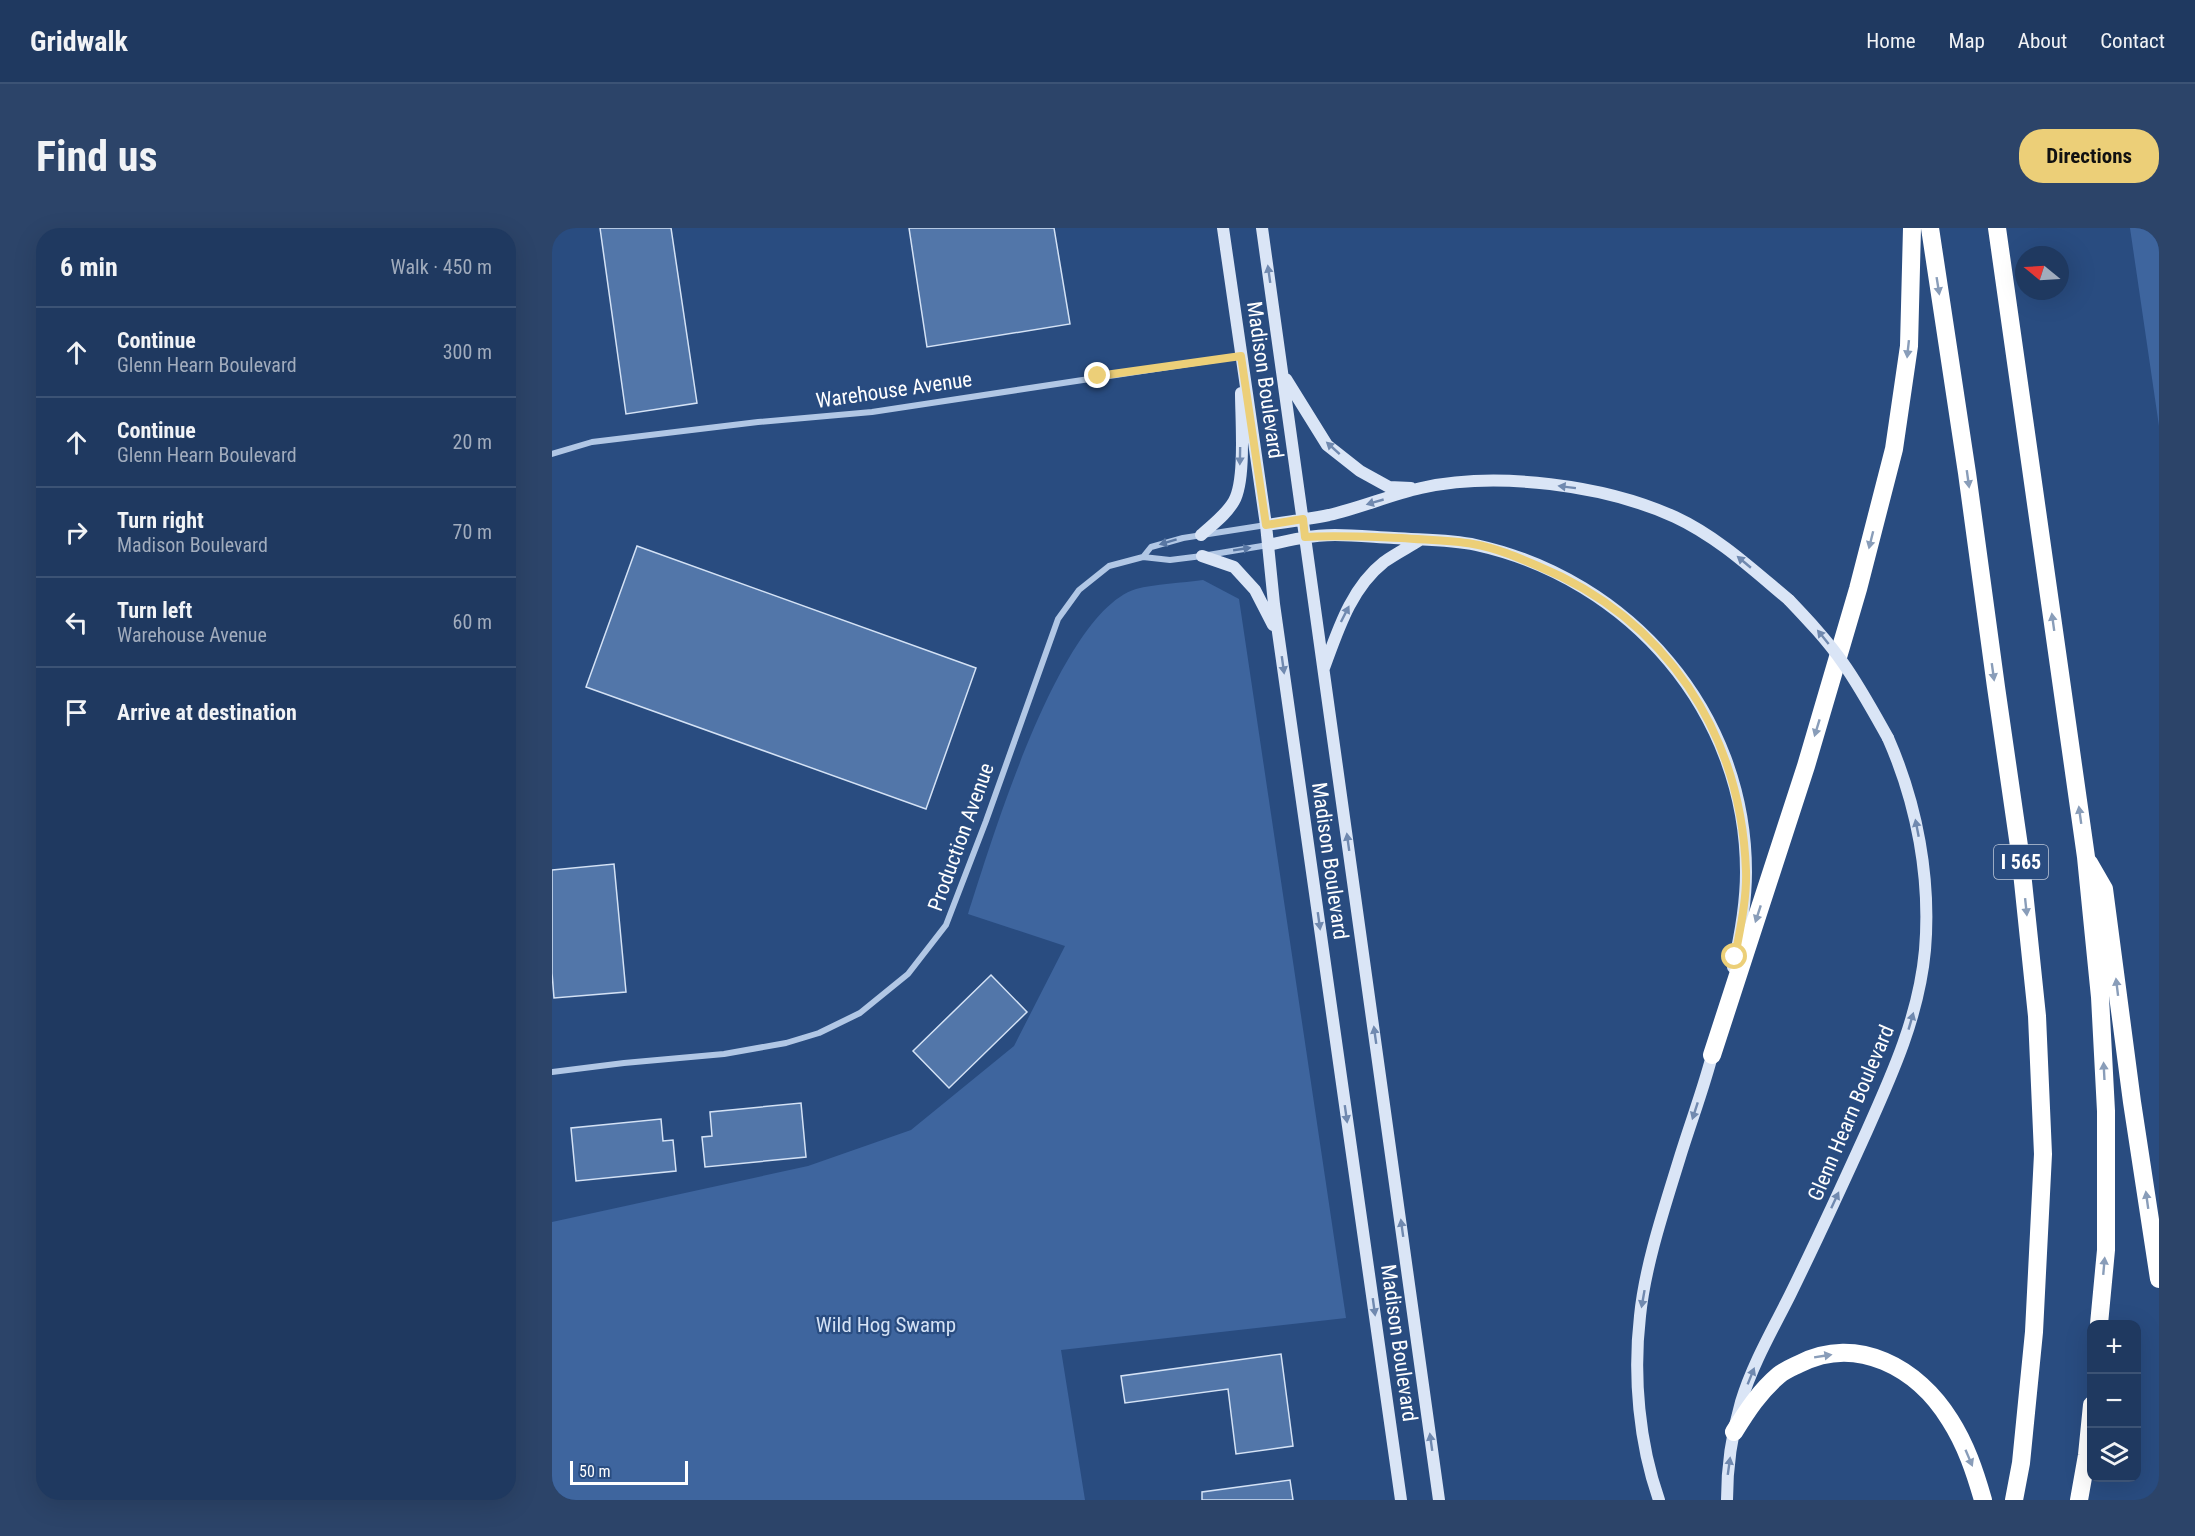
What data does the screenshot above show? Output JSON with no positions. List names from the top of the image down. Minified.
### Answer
{"streets":{"highway":["I 565"],"main road":["Madison Boulevard","Glenn Hearn Boulevard"],"street":["Warehouse Avenue","Production Avenue"]},"crossings":[["Madison Boulevard","Warehouse Avenue"],["Madison Boulevard","Production Avenue"],["Madison Boulevard","Glenn Hearn Boulevard"],["Production Avenue","Glenn Hearn Boulevard"]],"parks":["Wild Hog Swamp"],"scale_bar":"50 m","north":"left","page":{"header":"Gridwalk","nav":["Home","Map","About","Contact"],"buttons":"Directions","title":"Find us","heading":["6 min","Walk · 450 m"],"list":[["Continue","Glenn Hearn Boulevard","300 m"],["Continue","Glenn Hearn Boulevard","20 m"],["Turn right","Madison Boulevard","70 m"],["Turn left","Warehouse Avenue","60 m"],"Arrive at destination"],"map_buttons":["+","−"],"scale":"50 m"}}
